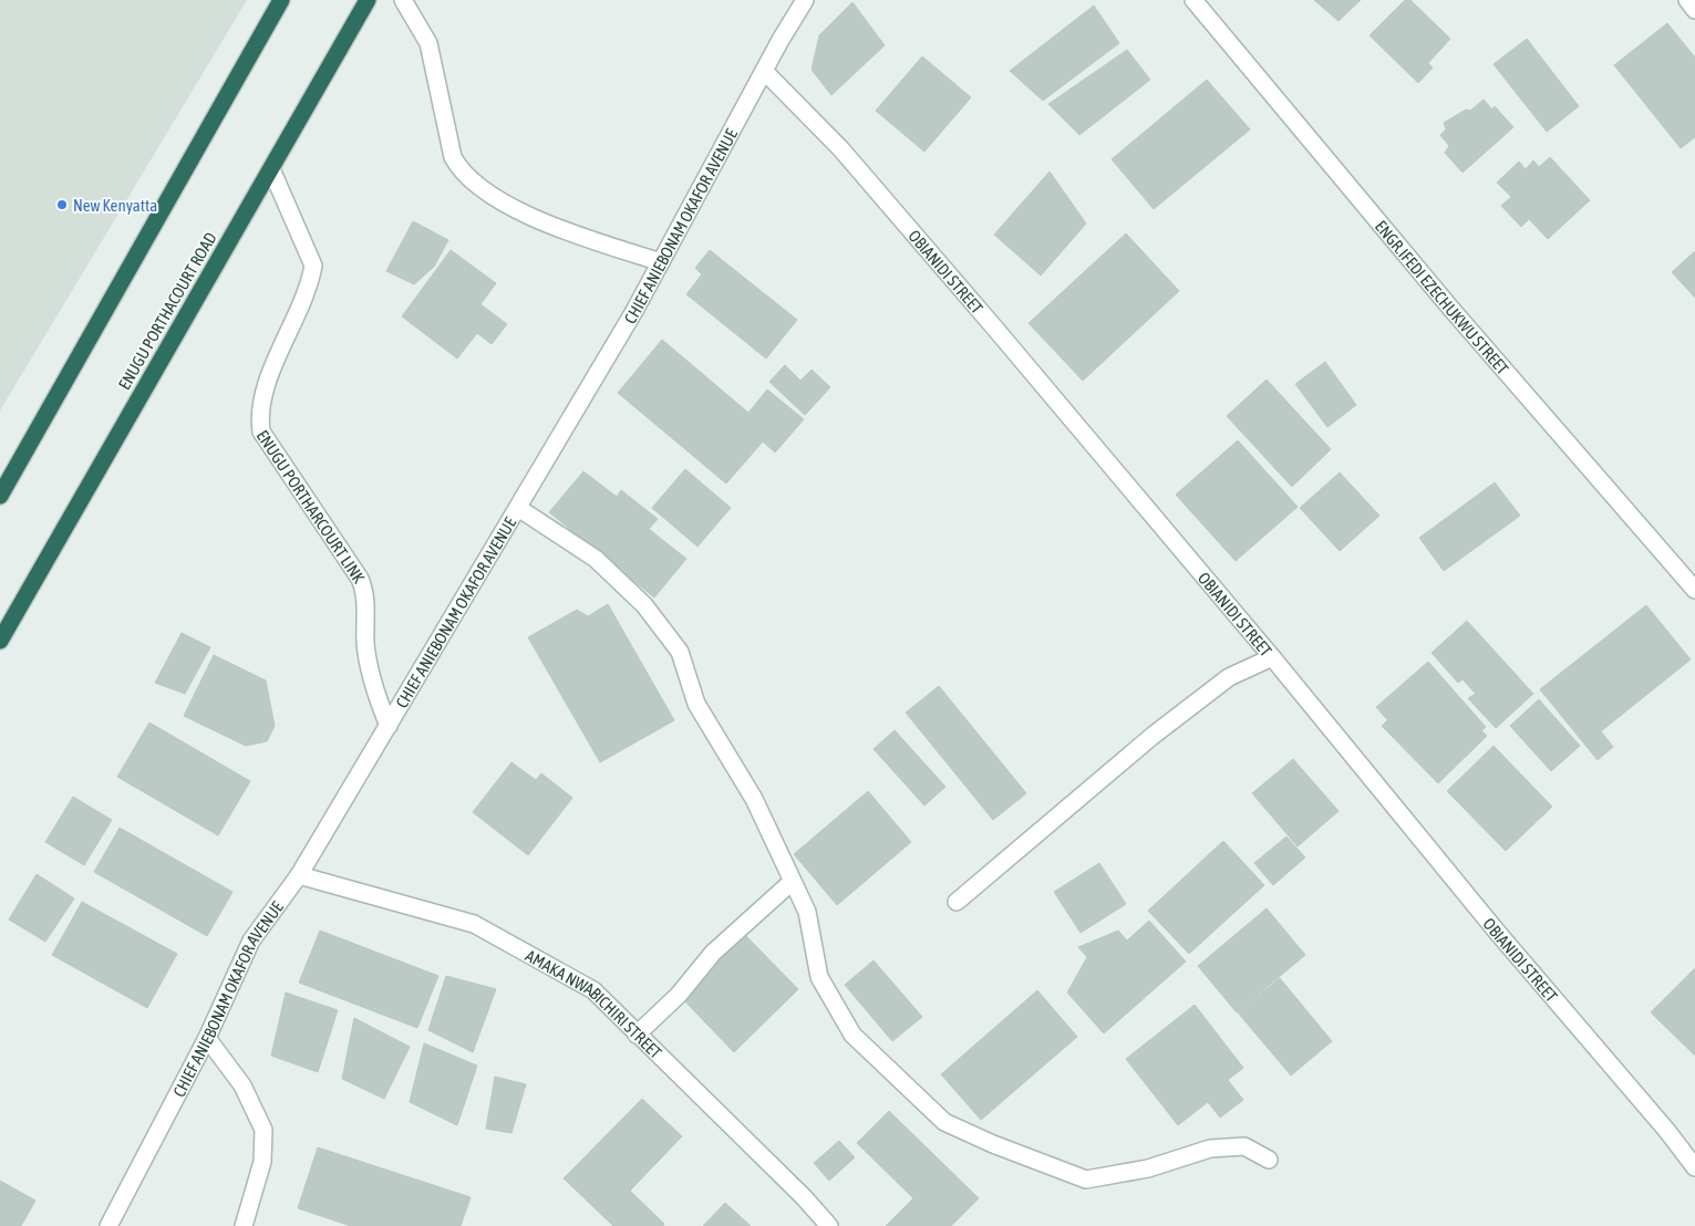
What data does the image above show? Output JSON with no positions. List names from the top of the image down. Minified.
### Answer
{"streets":{"highway":["ENUGU PORTHACOURT ROAD"],"street":["CHIEF ANIEBONAM OKAFOR AVENUE","OBIANIDI STREET","ENGR.IFEDI EZECHUKWU STREET","ENUGU PORTHARCOURT LINK","AMAKA NWABICHIRI STREET"]},"crossings":[["CHIEF ANIEBONAM OKAFOR AVENUE","OBIANIDI STREET"],["CHIEF ANIEBONAM OKAFOR AVENUE","ENUGU PORTHARCOURT LINK"],["CHIEF ANIEBONAM OKAFOR AVENUE","AMAKA NWABICHIRI STREET"],["ENUGU PORTHACOURT ROAD","ENUGU PORTHARCOURT LINK"]],"places":["New Kenyatta"]}
